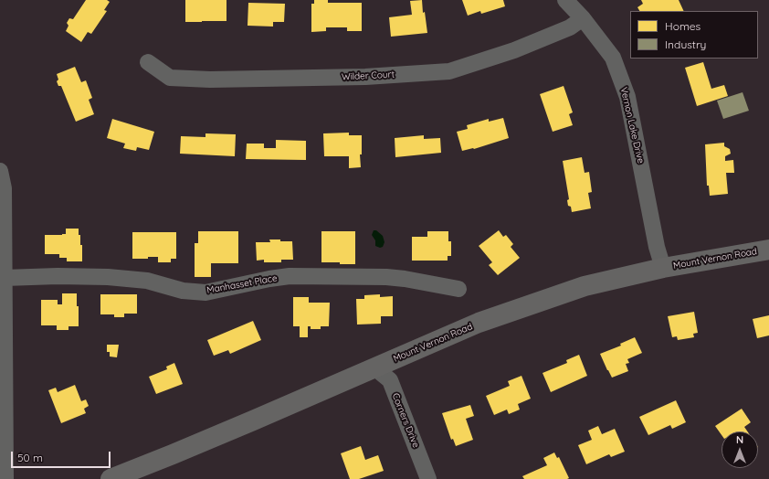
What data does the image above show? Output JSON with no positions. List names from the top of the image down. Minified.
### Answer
{"streets":{"main road":["Mount Vernon Road"],"street":["Wilder Court","Vernon Lake Drive","Manhasset Place","Corners Drive"]},"crossings":[["Wilder Court","Vernon Lake Drive"],["Vernon Lake Drive","Mount Vernon Road"],["Mount Vernon Road","Corners Drive"]],"legend":["Homes","Industry"],"scale_bar":"50 m","north":"top"}
